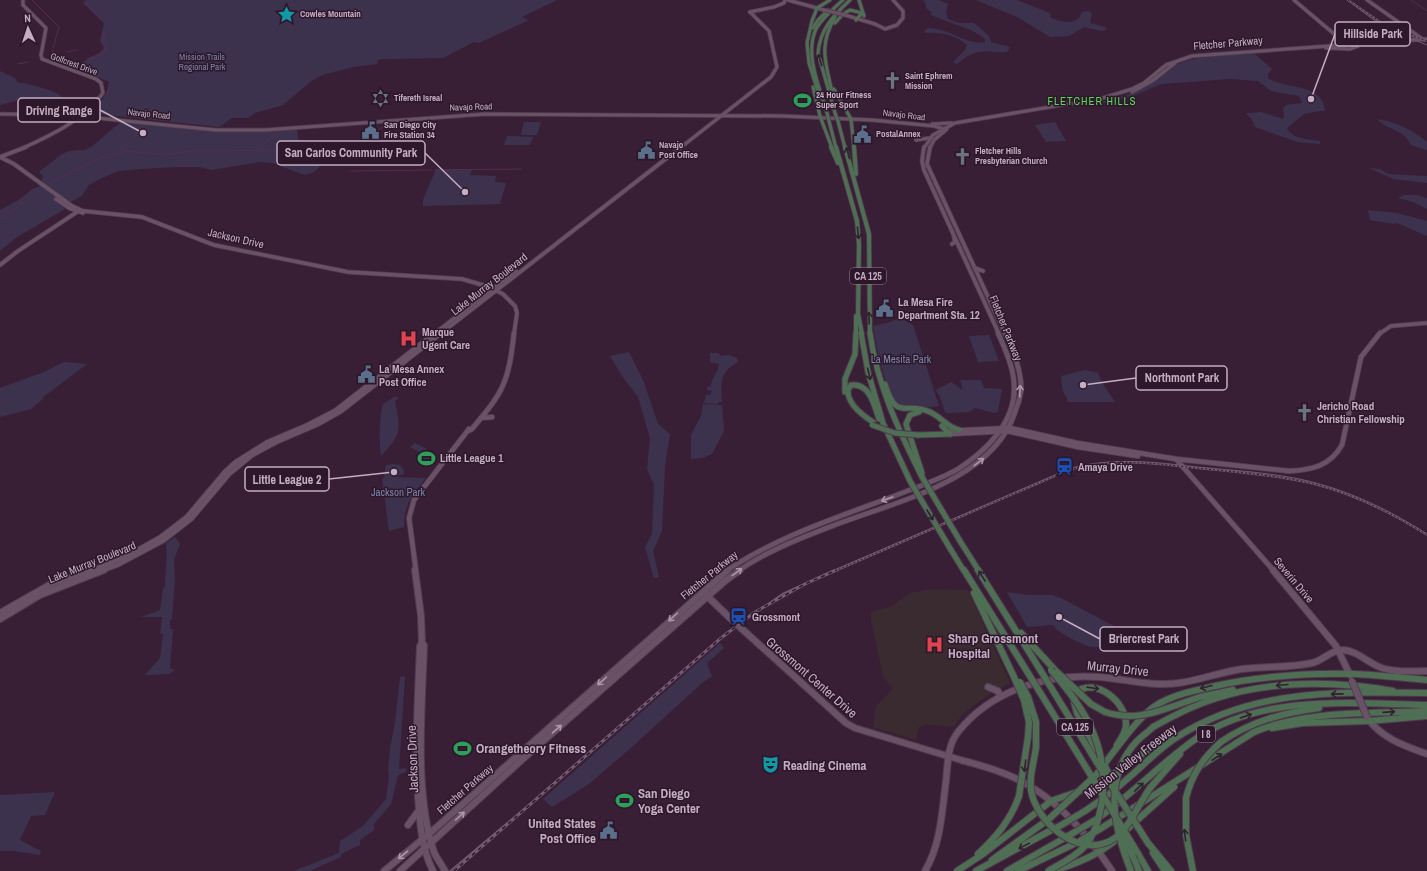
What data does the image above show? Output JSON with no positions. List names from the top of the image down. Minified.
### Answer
{"streets":{"highway":["CA 125","I 8","Mission Valley Freeway"],"main road":["Fletcher Parkway","Golfcrest Drive","Navajo Road","Jackson Drive","Lake Murray Boulevard","Severin Drive","Murray Drive","Grossmont Center Drive"]},"crossings":[["Fletcher Parkway","Navajo Road"],["Fletcher Parkway","Jackson Drive"],["Fletcher Parkway","Grossmont Center Drive"],["Golfcrest Drive","Navajo Road"],["Golfcrest Drive","Jackson Drive"],["Navajo Road","Lake Murray Boulevard"],["Jackson Drive","Lake Murray Boulevard"],["Severin Drive","Murray Drive"],["Murray Drive","Grossmont Center Drive"]],"districts":["FLETCHER HILLS"],"parks":["Mission Trails Regional Park","La Mesita Park","Jackson Park"],"places":{"place":["Cowles Mountain"],"church":["Saint Ephrem Mission","Fletcher Hills Presbyterian Church","Jericho Road Christian Fellowship"],"synagogue":["Tifereth Isreal"],"other":["Hillside Park","Driving Range","San Carlos Community Park","Northmont Park","Little League 2","Briercrest Park"],"sports":["24 Hour Fitness Super Sport","Little League 1","Orangetheory Fitness","San Diego Yoga Center"],"public building":["San Diego City Fire Station 34","PostalAnnex","Navajo Post Office","La Mesa Fire Department Sta. 12","La Mesa Annex Post Office","United States Post Office"],"hospital":["Marque Ugent Care","Sharp Grossmont Hospital"],"station":["Amaya Drive","Grossmont"],"theatre":["Reading Cinema"]},"north":"top"}
